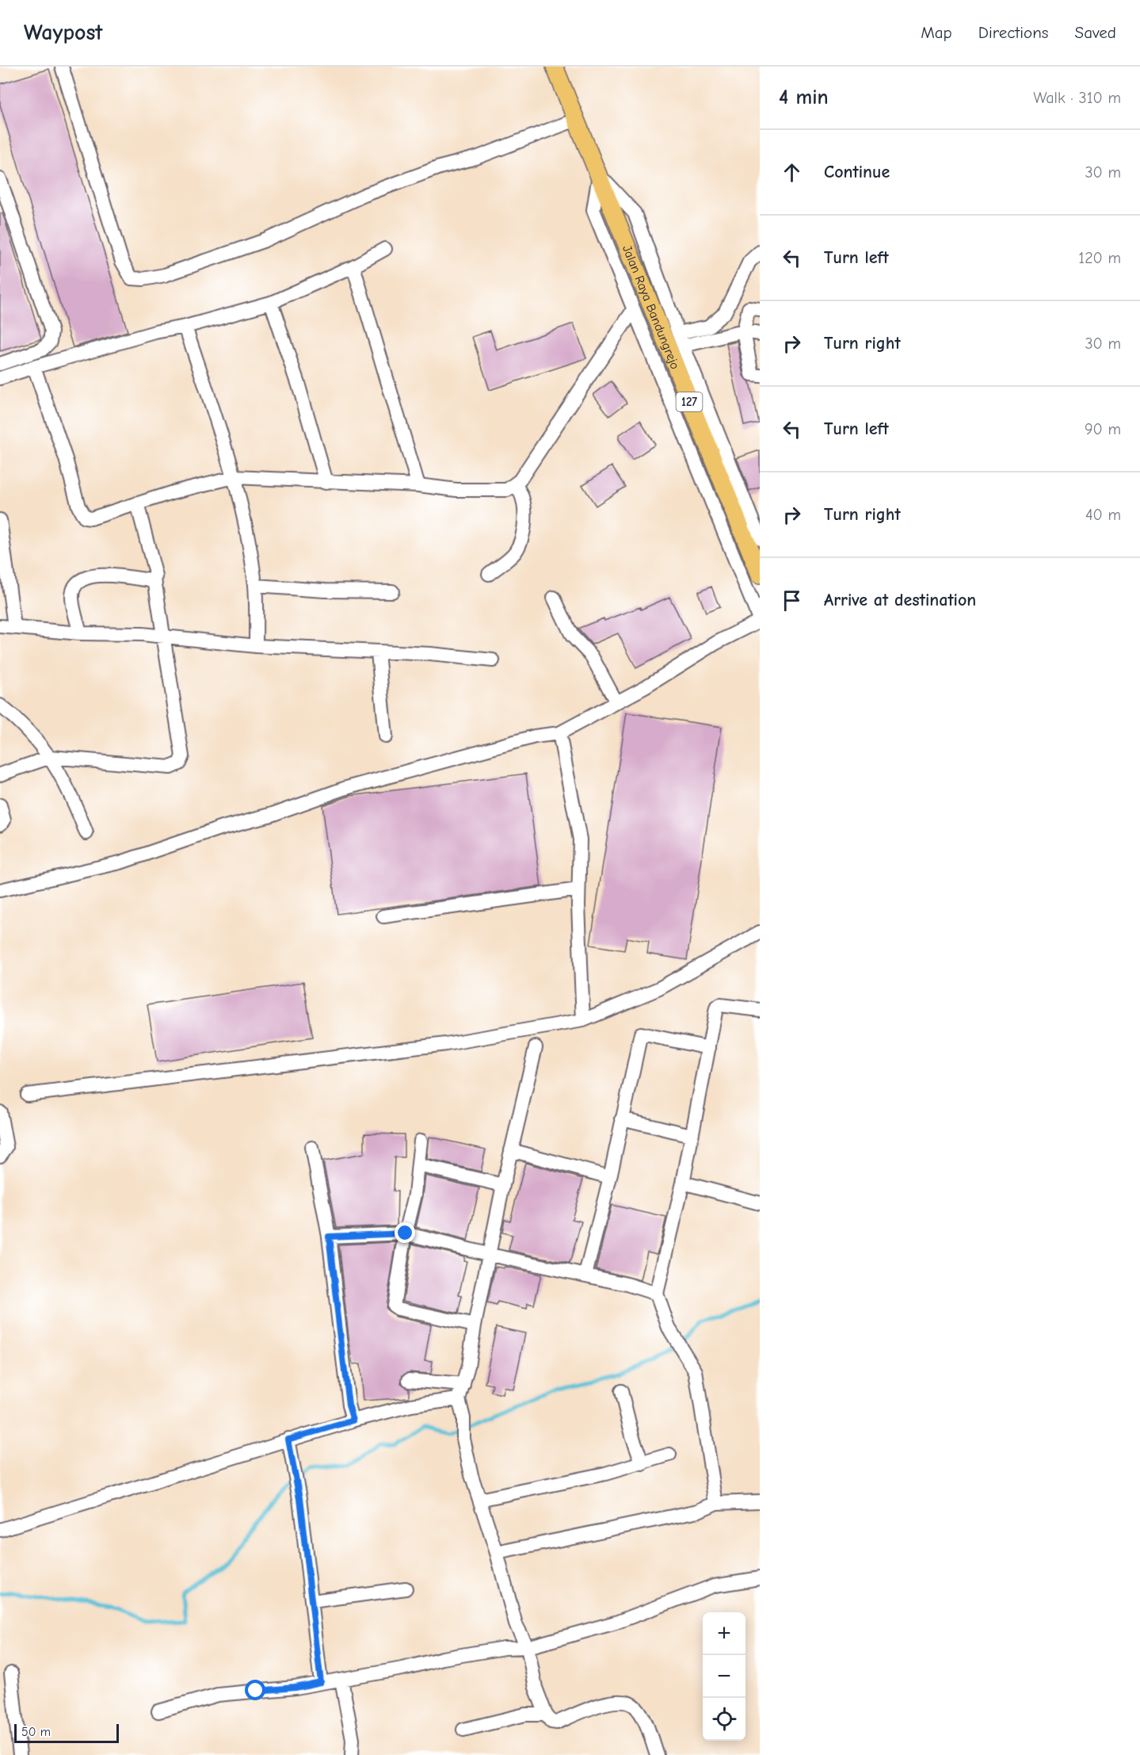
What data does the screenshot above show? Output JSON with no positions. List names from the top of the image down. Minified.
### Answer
{"streets":{"main road":["Jalan Raya Bandungrejo","127"]},"scale_bar":"50 m","page":{"header":"Waypost","nav":["Map","Directions","Saved"],"heading":["4 min","Walk · 310 m"],"list":[["Continue","30 m"],["Turn left","120 m"],["Turn right","30 m"],["Turn left","90 m"],["Turn right","40 m"],"Arrive at destination"],"map_buttons":["+","−"],"scale":"50 m"}}
